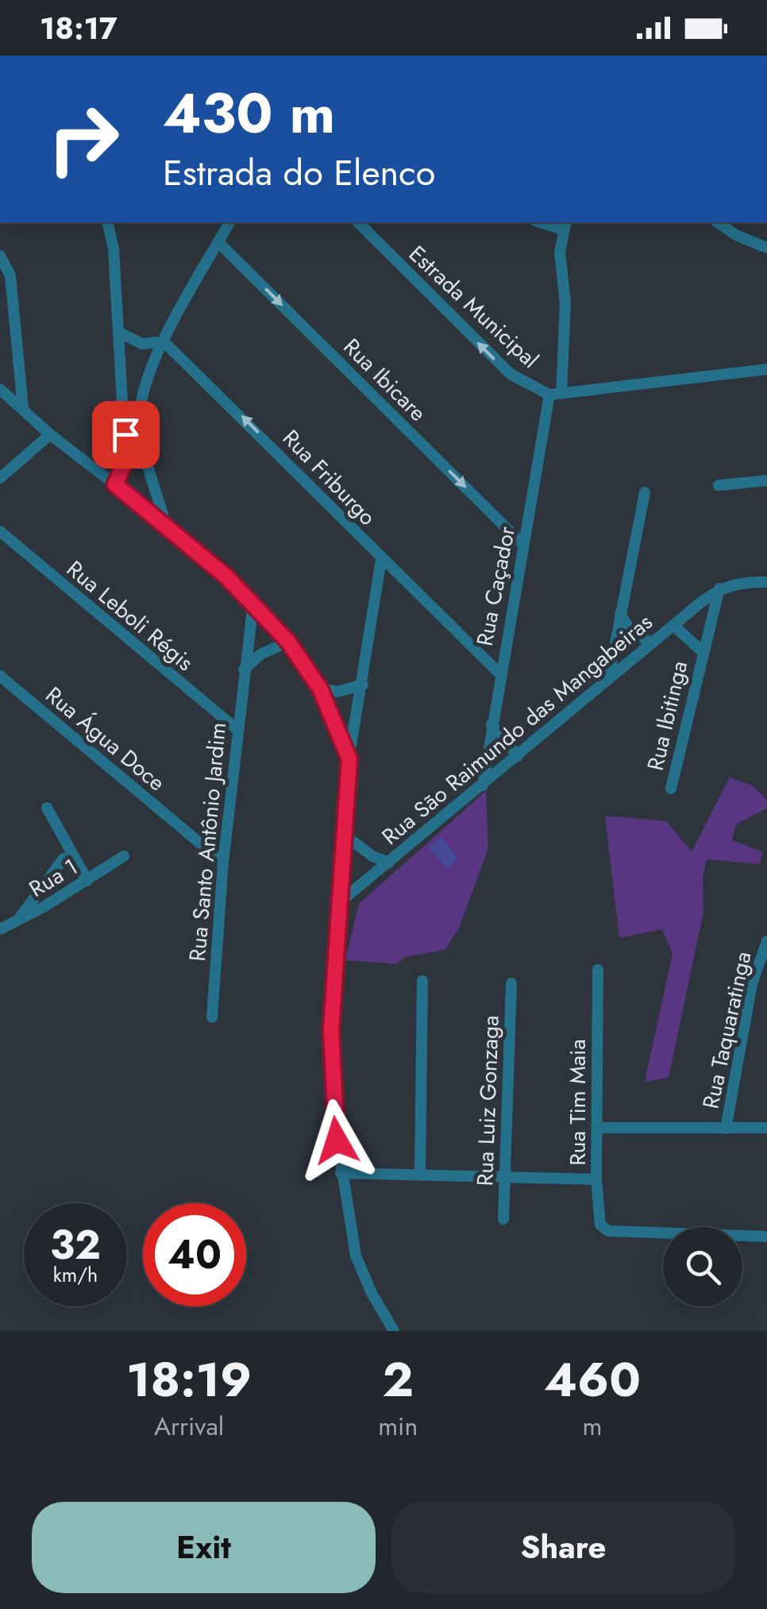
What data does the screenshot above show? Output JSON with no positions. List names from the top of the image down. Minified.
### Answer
{"streets":{"street":["Estrada Municipal","Rua Ibicare","Rua Friburgo","Rua Caçador","Rua Leboli Régis","Rua Ibitinga","Rua São Raimundo das Mangabeiras","Rua Água Doce","Rua Santo Antônio Jardim","Rua 1","Rua Taquaratinga","Rua Luiz Gonzaga","Rua Tim Maia"]},"crossings":[["Estrada Municipal","Rua Caçador"],["Rua Ibicare","Rua Caçador"],["Rua Friburgo","Rua Caçador"],["Rua Caçador","Rua São Raimundo das Mangabeiras"],["Rua Leboli Régis","Rua Santo Antônio Jardim"],["Rua Ibitinga","Rua São Raimundo das Mangabeiras"],["Rua Água Doce","Rua Santo Antônio Jardim"]],"one_way":["Estrada Municipal","Rua Ibicare","Rua Friburgo"],"page":{"status":"18:17","turn":["430 m","Estrada do Elenco"],"speed":"32 km/h","limit":"40","eta":["18:19","Arrival","2","min","460","m"],"buttons":["Exit","Share"]}}
